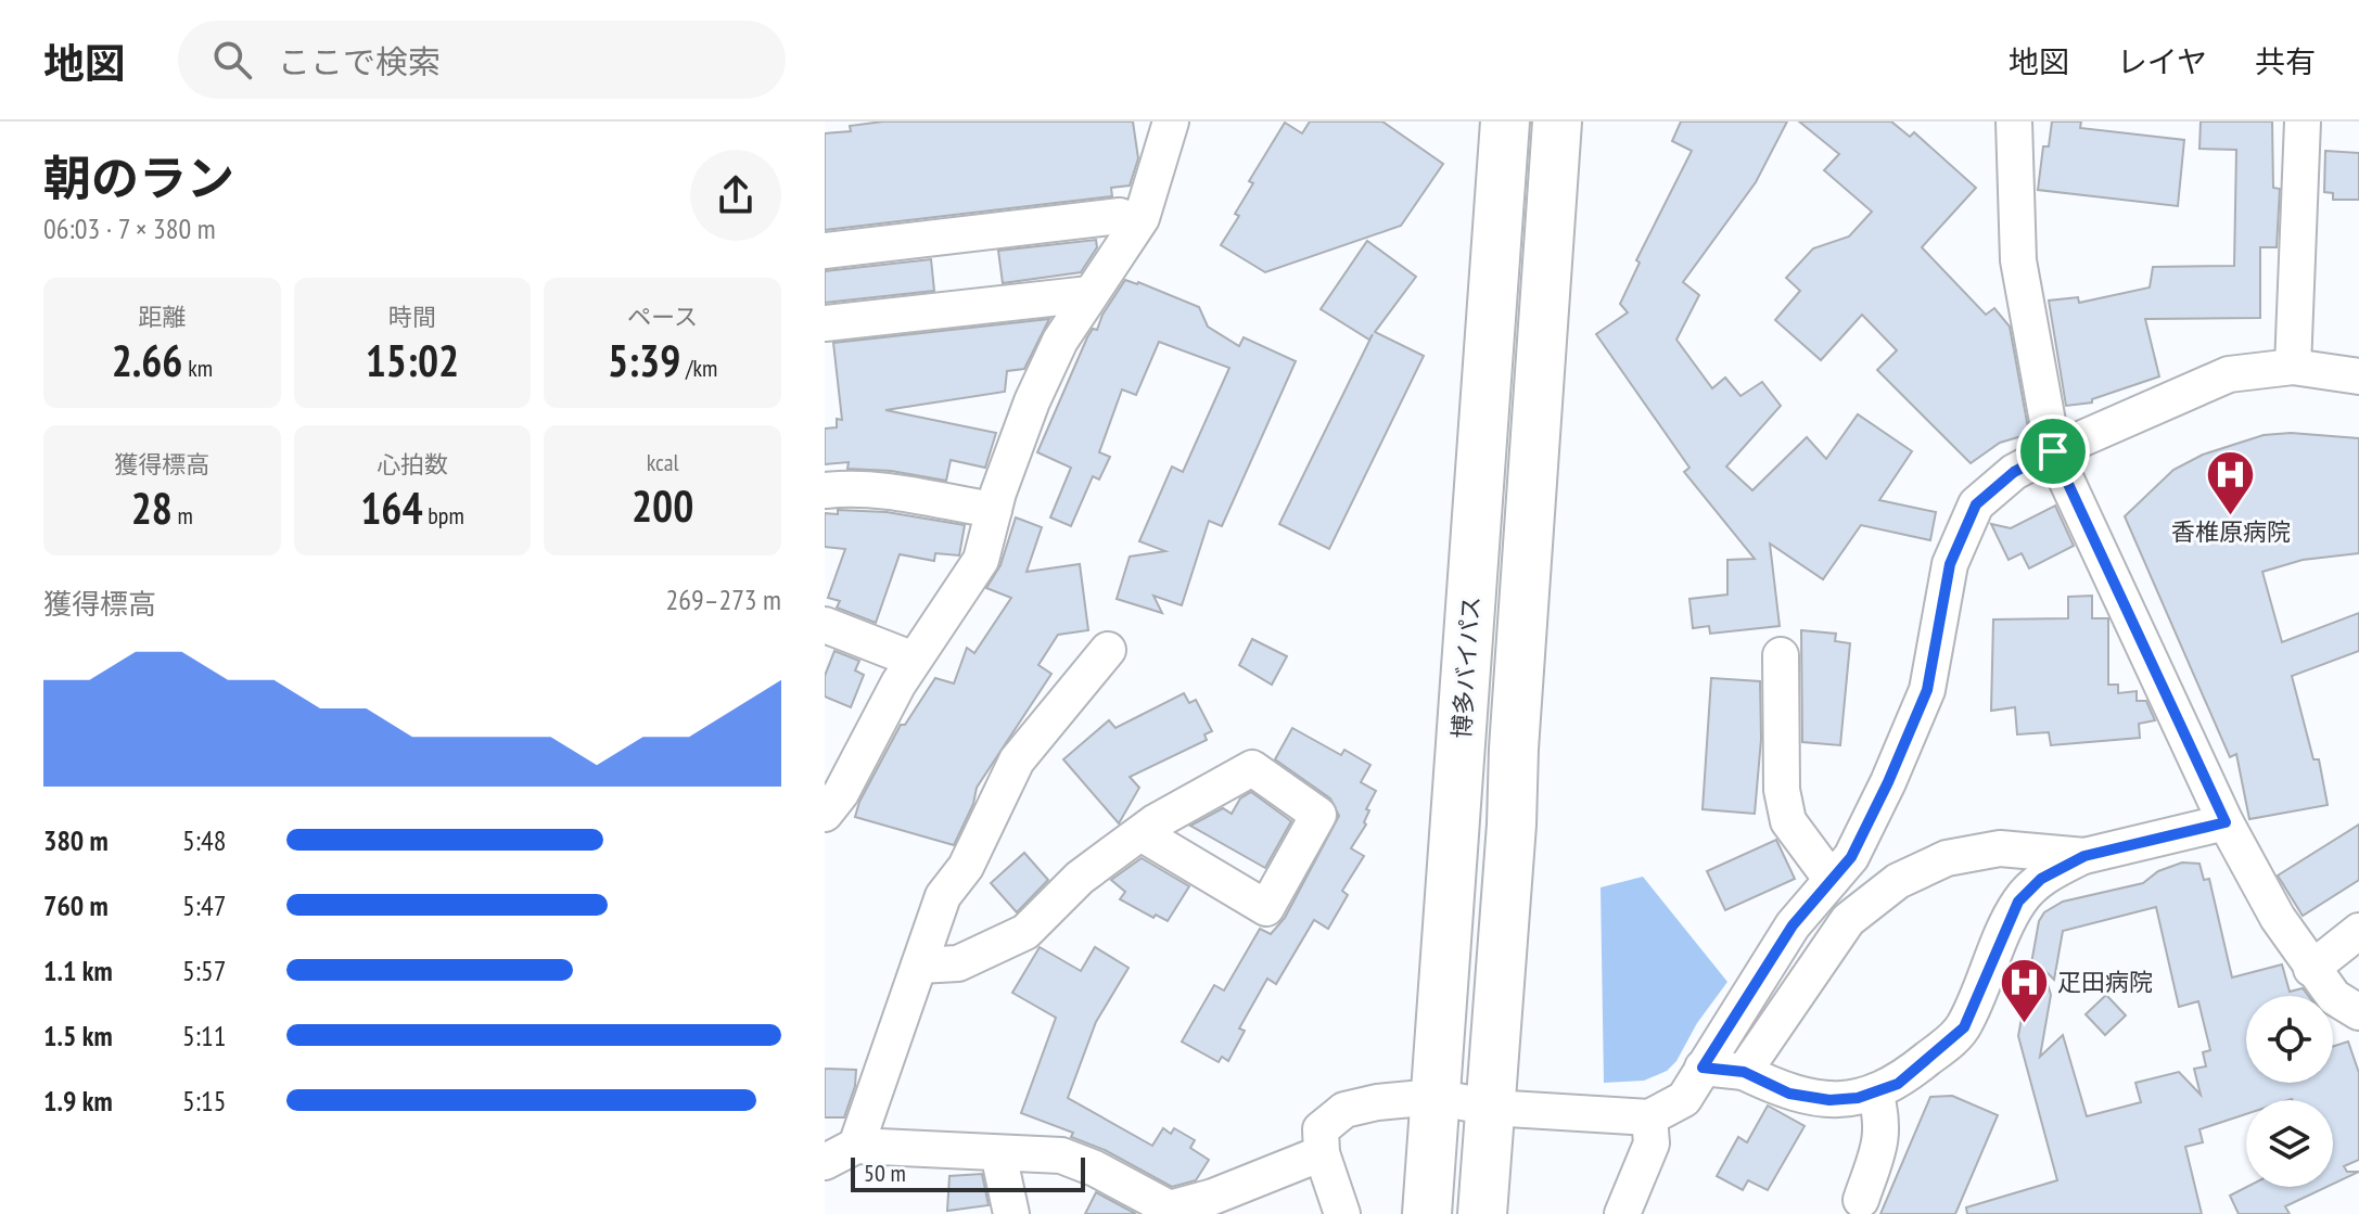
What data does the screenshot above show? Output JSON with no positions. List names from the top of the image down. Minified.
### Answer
{"streets":{"highway":["博多バイパス"]},"places":{"hospital":["香椎原病院","疋田病院"]},"scale_bar":"50 m","page":{"header":"地図","search":"ここで検索","nav":["地図","レイヤ","共有"],"heading":["朝のラン","06:03 · 7 × 380 m"],"stats":[["距離","2.66 km"],["時間","15:02"],["ペース","5:39 /km"],["獲得標高","28 m"],["心拍数","164 bpm"],["kcal","200"]],"chart":["獲得標高","269–273 m"],"list":[{"name":"380 m","note":"5:48"},{"name":"760 m","note":"5:47"},{"name":"1.1 km","note":"5:57"},{"name":"1.5 km","note":"5:11"},{"name":"1.9 km","note":"5:15"}],"scale":"50 m"}}
